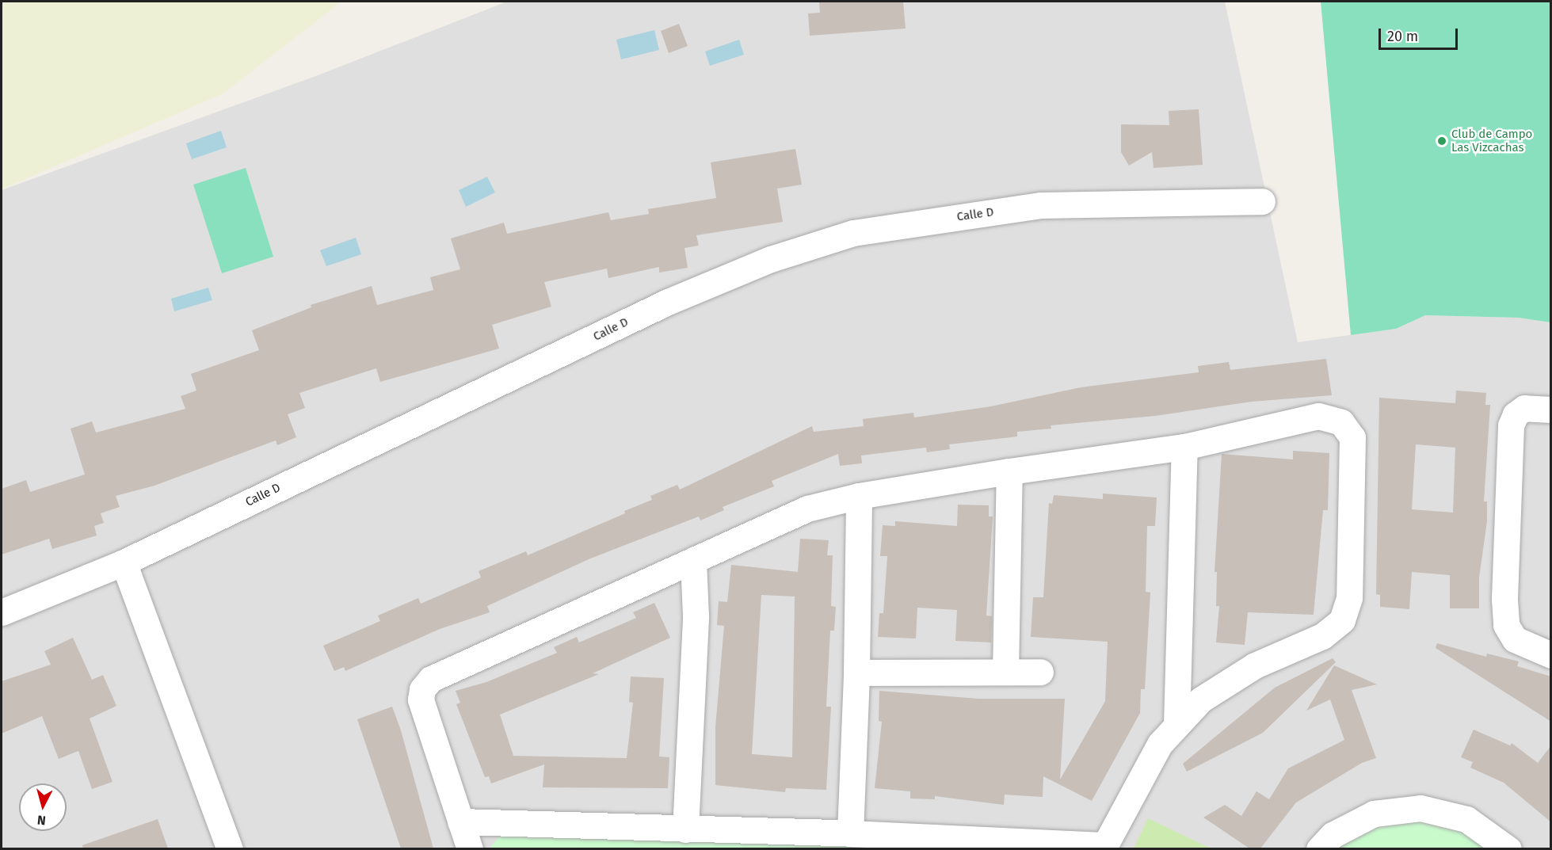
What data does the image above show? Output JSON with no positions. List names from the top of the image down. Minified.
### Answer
{"streets":{"street":["Calle D"]},"places":["Club de Campo Las Vizcachas"],"scale_bar":"20 m","north":"bottom"}
